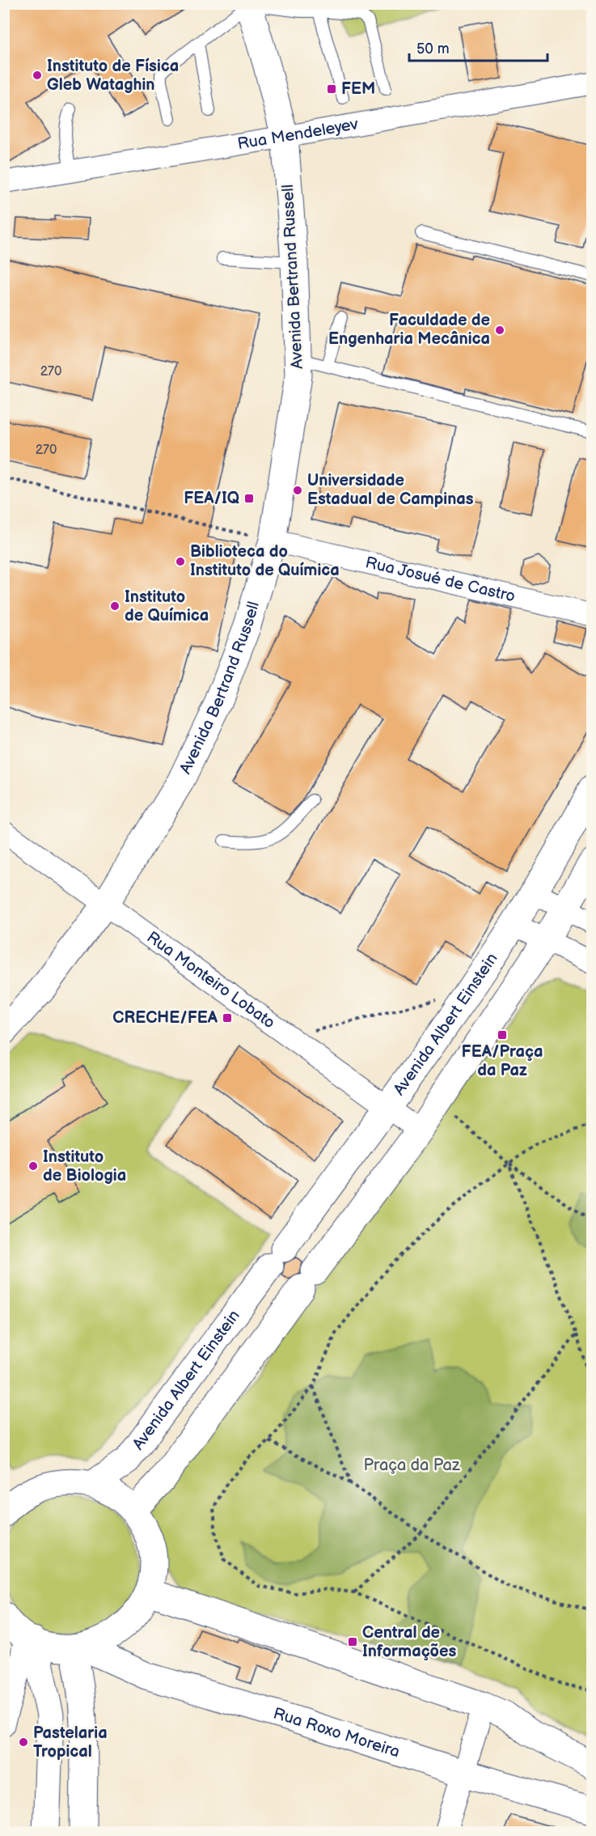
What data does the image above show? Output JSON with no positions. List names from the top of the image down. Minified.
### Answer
{"streets":{"street":["Rua Mendeleyev","Avenida Bertrand Russell","Rua Josué de Castro","Rua Monteiro Lobato","Avenida Albert Einstein","Rua Roxo Moreira"]},"crossings":[["Rua Mendeleyev","Avenida Bertrand Russell"],["Avenida Bertrand Russell","Rua Josué de Castro"],["Avenida Bertrand Russell","Rua Monteiro Lobato"],["Rua Monteiro Lobato","Avenida Albert Einstein"]],"parks":["Praça da Paz"],"places":{"other":["Instituto de Física Gleb Wataghin","Faculdade de Engenharia Mecânica","Universidade Estadual de Campinas","Biblioteca do Instituto de Química","Instituto de Química","Instituto de Biologia","Pastelaria Tropical"],"transit":["FEM","FEA/IQ","CRECHE/FEA","FEA/Praça da Paz","Central de Informações"]},"house_numbers":["270","270"],"scale_bar":"50 m"}
